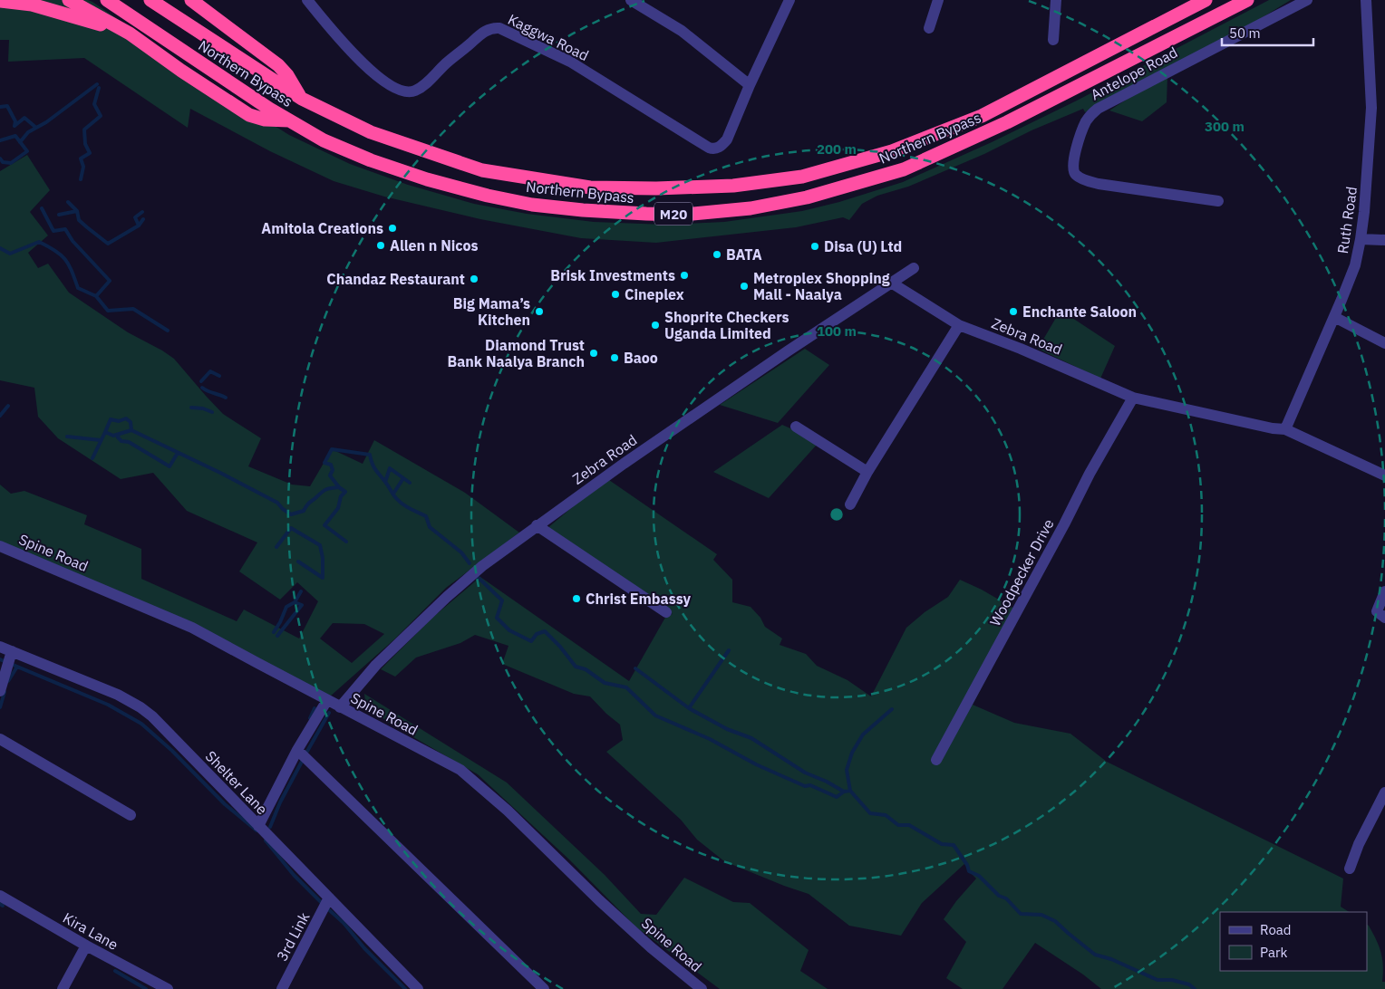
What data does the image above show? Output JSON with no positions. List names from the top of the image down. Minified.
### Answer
{"streets":{"highway":["Northern Bypass","M20"],"street":["Kaggwa Road","Antelope Road","Ruth Road","Zebra Road","Spine Road","Woodpecker Drive","Shelter Lane","Kira Lane","3rd Link"]},"crossings":[["Ruth Road","Zebra Road"],["Zebra Road","Spine Road"],["Zebra Road","Woodpecker Drive"],["Shelter Lane","3rd Link"]],"places":["Amitola Creations","Allen n Nicos","Disa (U) Ltd","BATA","Brisk Investments","Chandaz Restaurant","Metroplex Shopping Mall - Naalya","Cineplex","Big Mama’s Kitchen","Enchante Saloon","Shoprite Checkers Uganda Limited","Diamond Trust Bank Naalya Branch","Baoo","Christ Embassy"],"legend":["Road","Park"],"scale_bar":"50 m","rings":["300 m","200 m","100 m"]}
